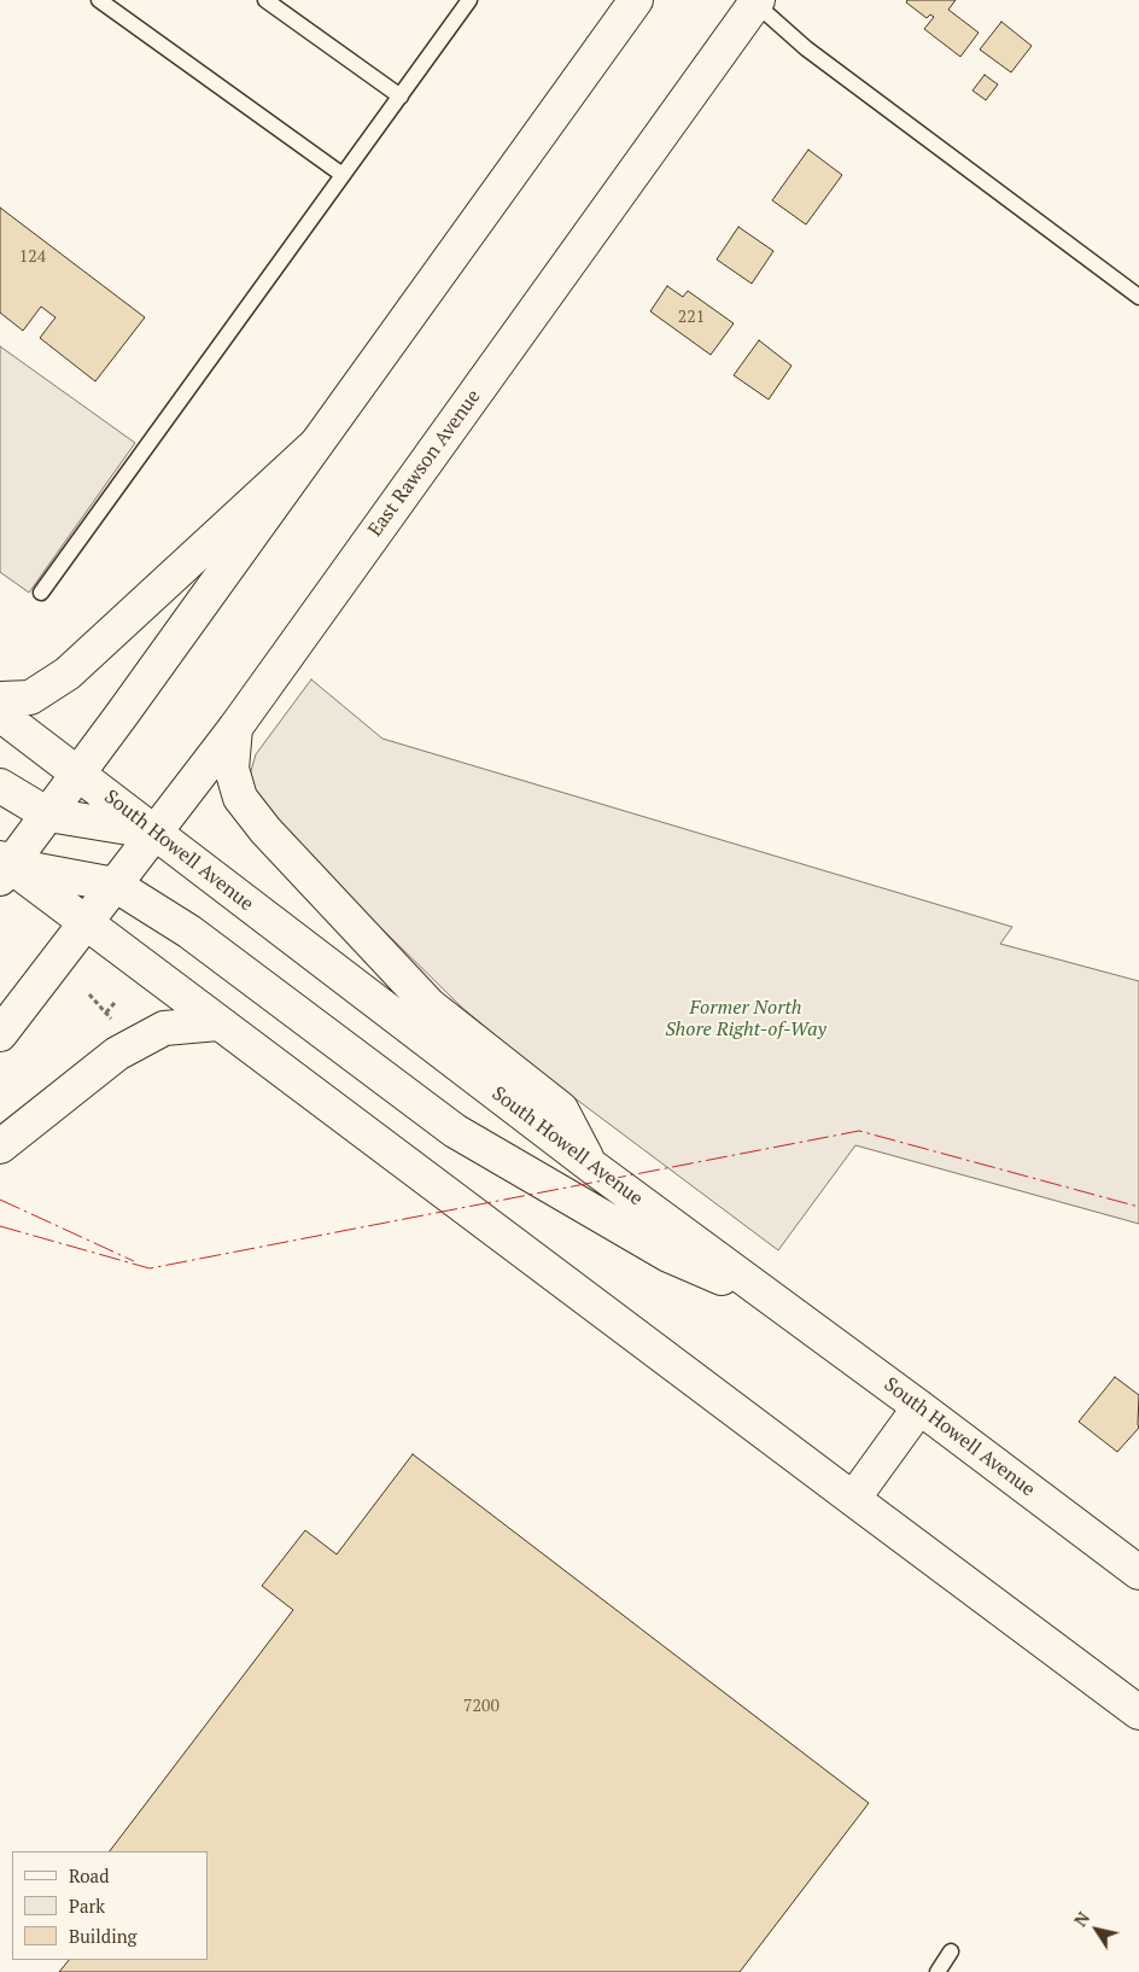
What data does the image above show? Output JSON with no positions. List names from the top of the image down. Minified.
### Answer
{"streets":{"main road":["East Rawson Avenue","South Howell Avenue"]},"crossings":[["East Rawson Avenue","South Howell Avenue"]],"parks":["Former North Shore Right-of-Way"],"house_numbers":["124","221","7200"],"legend":["Road","Park","Building"],"north":"top left"}
